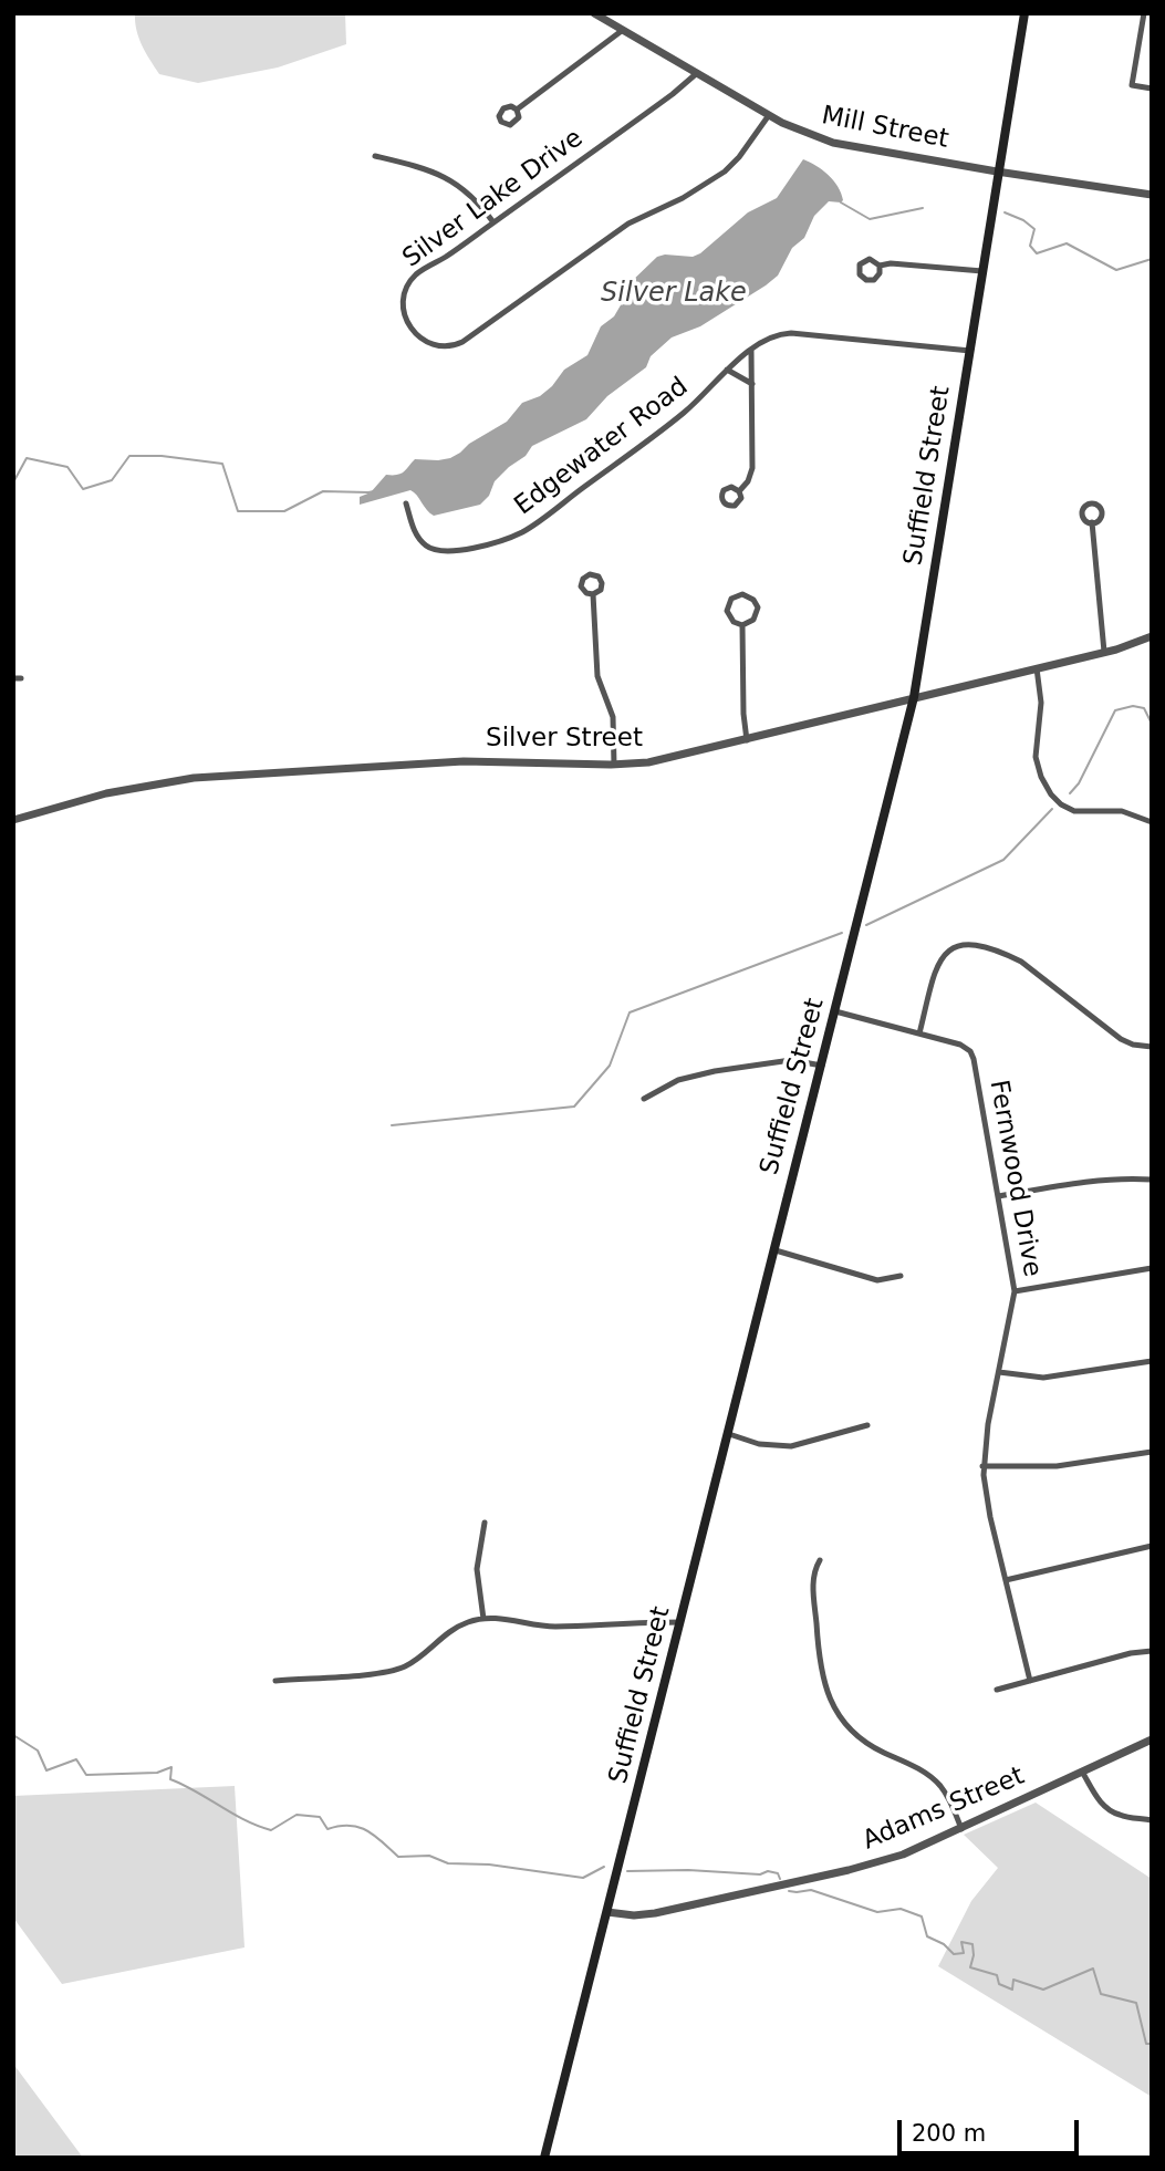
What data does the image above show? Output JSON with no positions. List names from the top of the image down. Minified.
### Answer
{"streets":{"main road":["Suffield Street"],"street":["Mill Street","Silver Lake Drive","Edgewater Road","Silver Street","Fernwood Drive","Adams Street"]},"crossings":[["Mill Street","Silver Lake Drive"],["Mill Street","Suffield Street"],["Edgewater Road","Suffield Street"],["Suffield Street","Silver Street"],["Suffield Street","Adams Street"]],"water":["Silver Lake"],"scale_bar":"200 m"}
